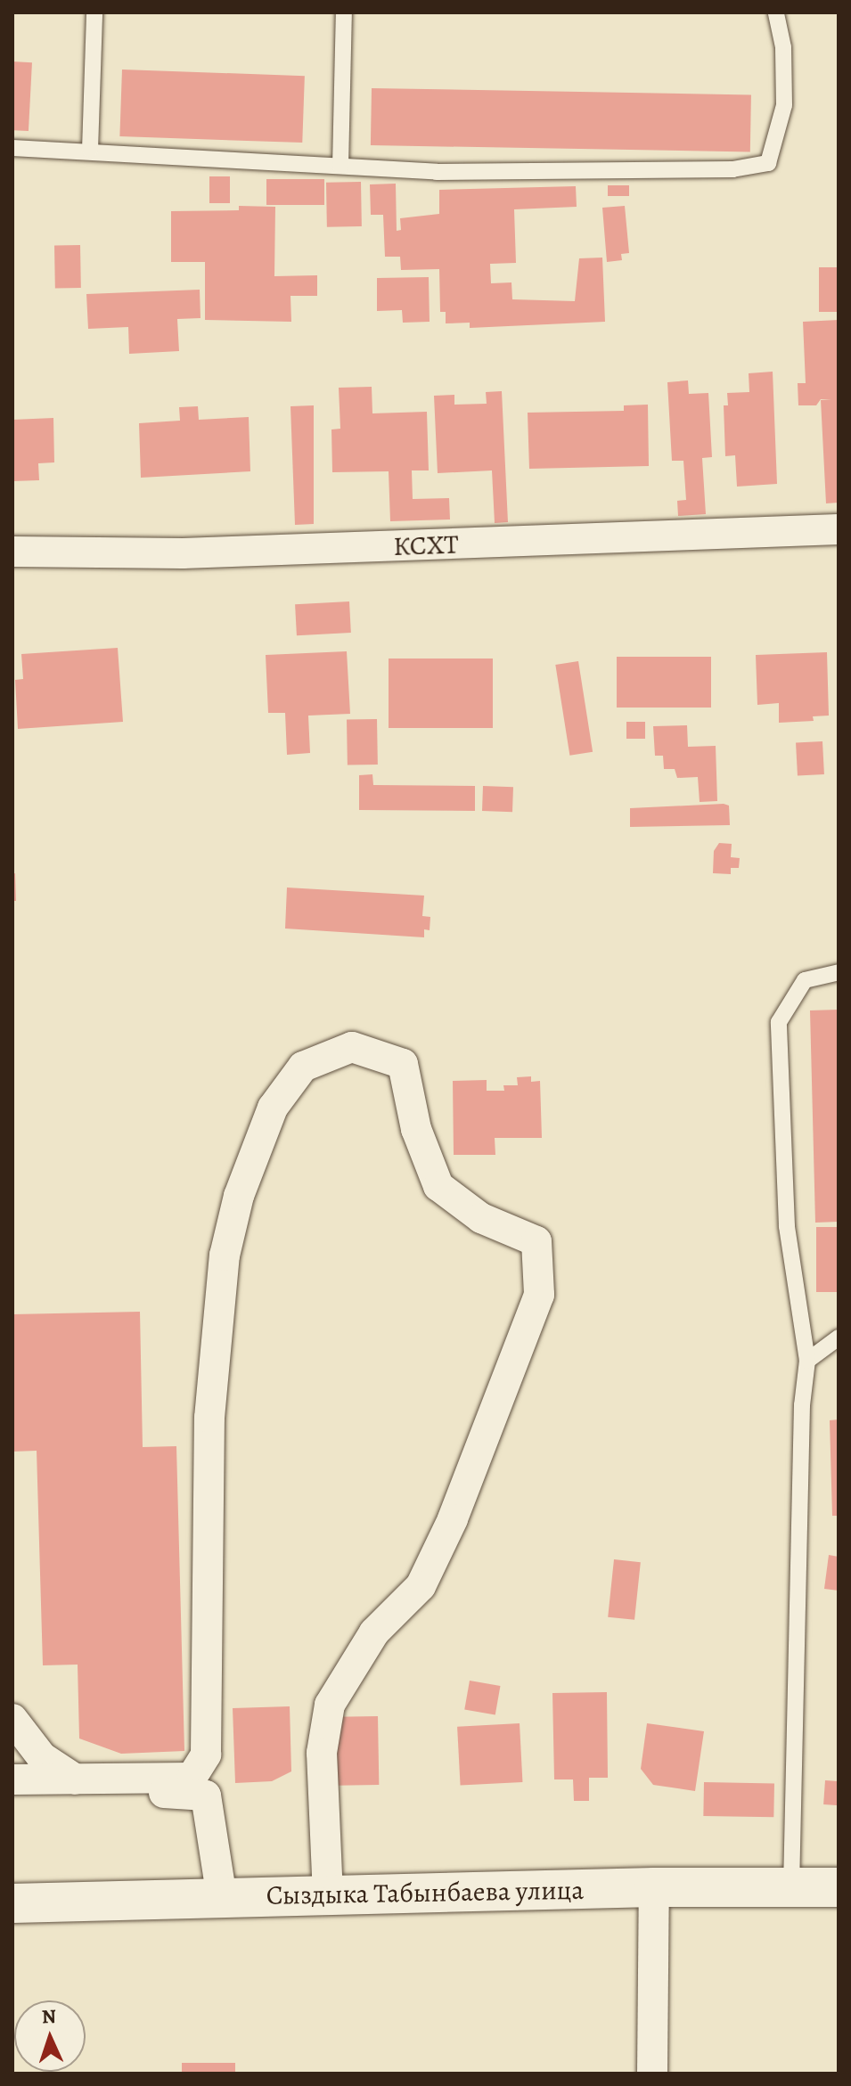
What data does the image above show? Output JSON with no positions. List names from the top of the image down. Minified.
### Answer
{"streets":{"street":["КСХТ","Сыздыка Табынбаева улица"]},"north":"top"}
